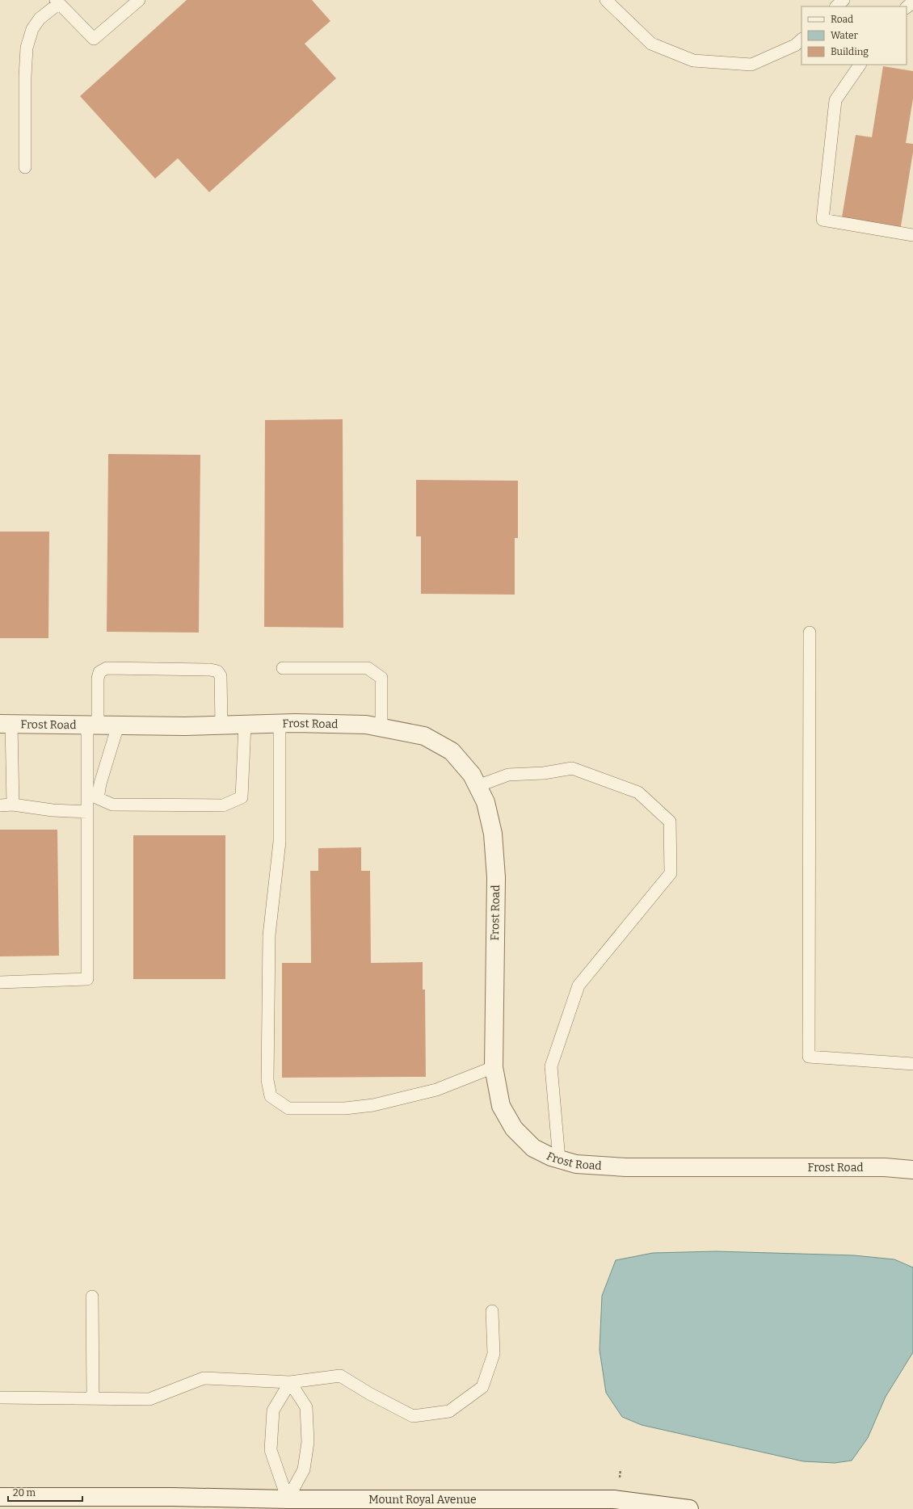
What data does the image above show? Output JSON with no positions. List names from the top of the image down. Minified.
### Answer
{"streets":{"street":["Frost Road","Mount Royal Avenue"]},"legend":["Road","Water","Building"],"scale_bar":"20 m"}
